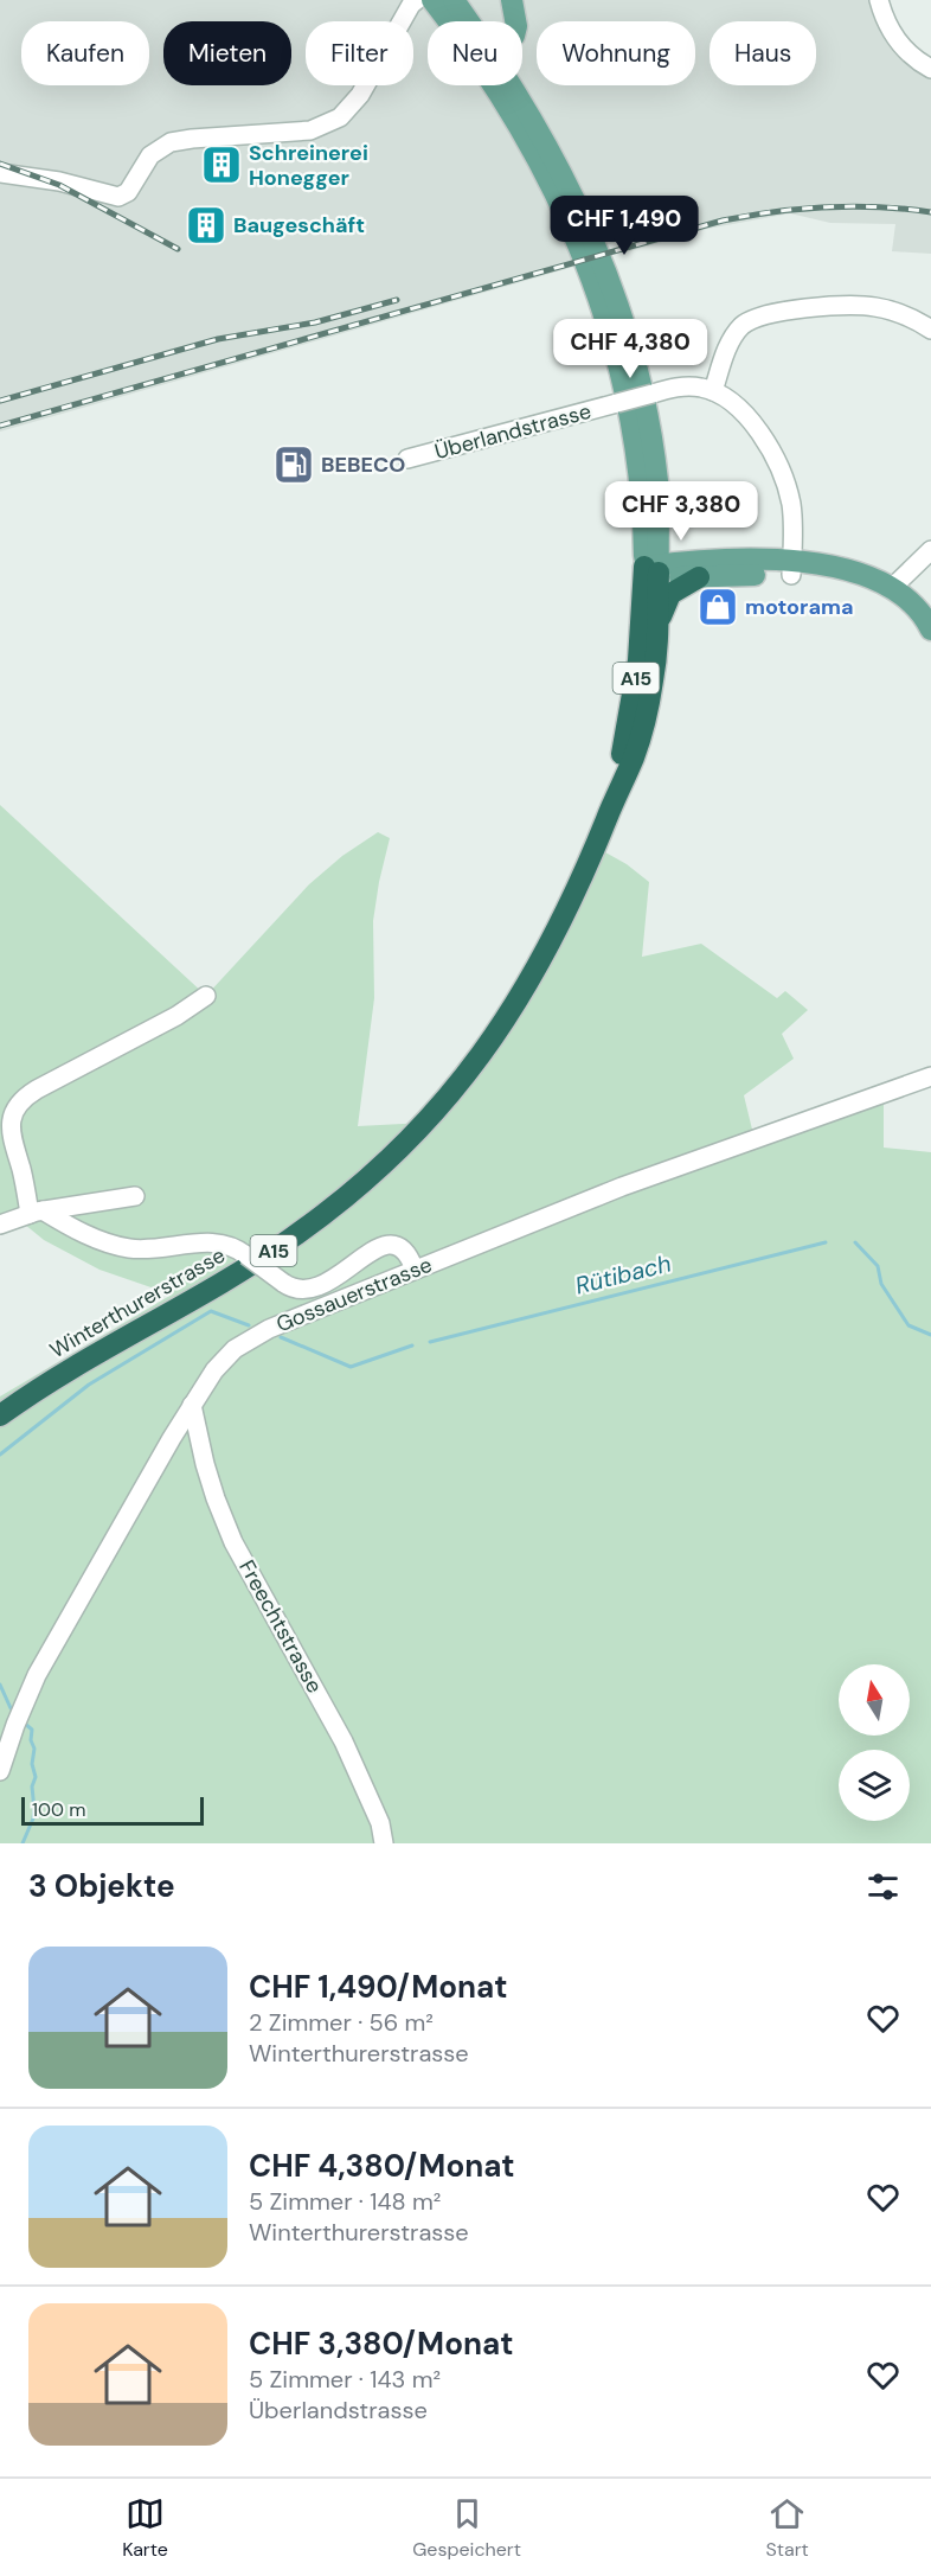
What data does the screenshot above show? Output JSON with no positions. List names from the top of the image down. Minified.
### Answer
{"streets":{"highway":["A15","Winterthurerstrasse"],"street":["Überlandstrasse","Gossauerstrasse","Freechtstrasse"]},"crossings":[["A15","Winterthurerstrasse"],["Gossauerstrasse","Freechtstrasse"]],"water":["Rütibach"],"places":{"building":["Schreinerei Honegger","Baugeschäft"],"fuel station":["BEBECO"],"shop":["motorama"]},"scale_bar":"100 m","north":"top","page":{"chip":["Kaufen","Mieten","Filter","Neu","Wohnung","Haus"],"price":["CHF 1,490","CHF 4,380","CHF 3,380"],"scale":"100 m","heading":"3 Objekte","list":[{"name":"CHF 1,490/Monat","note":"2 Zimmer · 56 m² · Winterthurerstrasse"},{"name":"CHF 4,380/Monat","note":"5 Zimmer · 148 m² · Winterthurerstrasse"},{"name":"CHF 3,380/Monat","note":"5 Zimmer · 143 m² · Überlandstrasse"}],"tabs":["Karte","Gespeichert","Start"]}}
